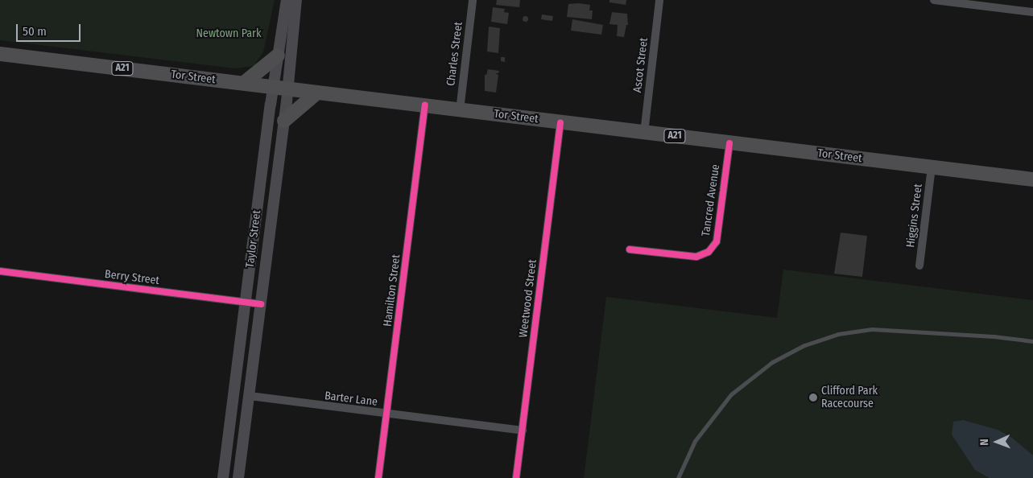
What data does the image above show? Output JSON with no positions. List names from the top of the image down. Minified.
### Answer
{"streets":{"highway":["A21","Tor Street"],"main road":["Taylor Street"],"street":["Charles Street","Ascot Street","Tancred Avenue","Higgins Street","Berry Street","Hamilton Street","Weetwood Street","Barter Lane"]},"crossings":[["Charles Street","Tor Street"],["Ascot Street","Tor Street"],["Tor Street","Tancred Avenue"],["Tor Street","Higgins Street"],["Tor Street","Taylor Street"],["Tor Street","Hamilton Street"],["Tor Street","Weetwood Street"],["Taylor Street","Berry Street"],["Taylor Street","Barter Lane"],["Hamilton Street","Barter Lane"],["Weetwood Street","Barter Lane"]],"parks":["Newtown Park"],"places":["Clifford Park Racecourse"],"scale_bar":"50 m","north":"left"}
